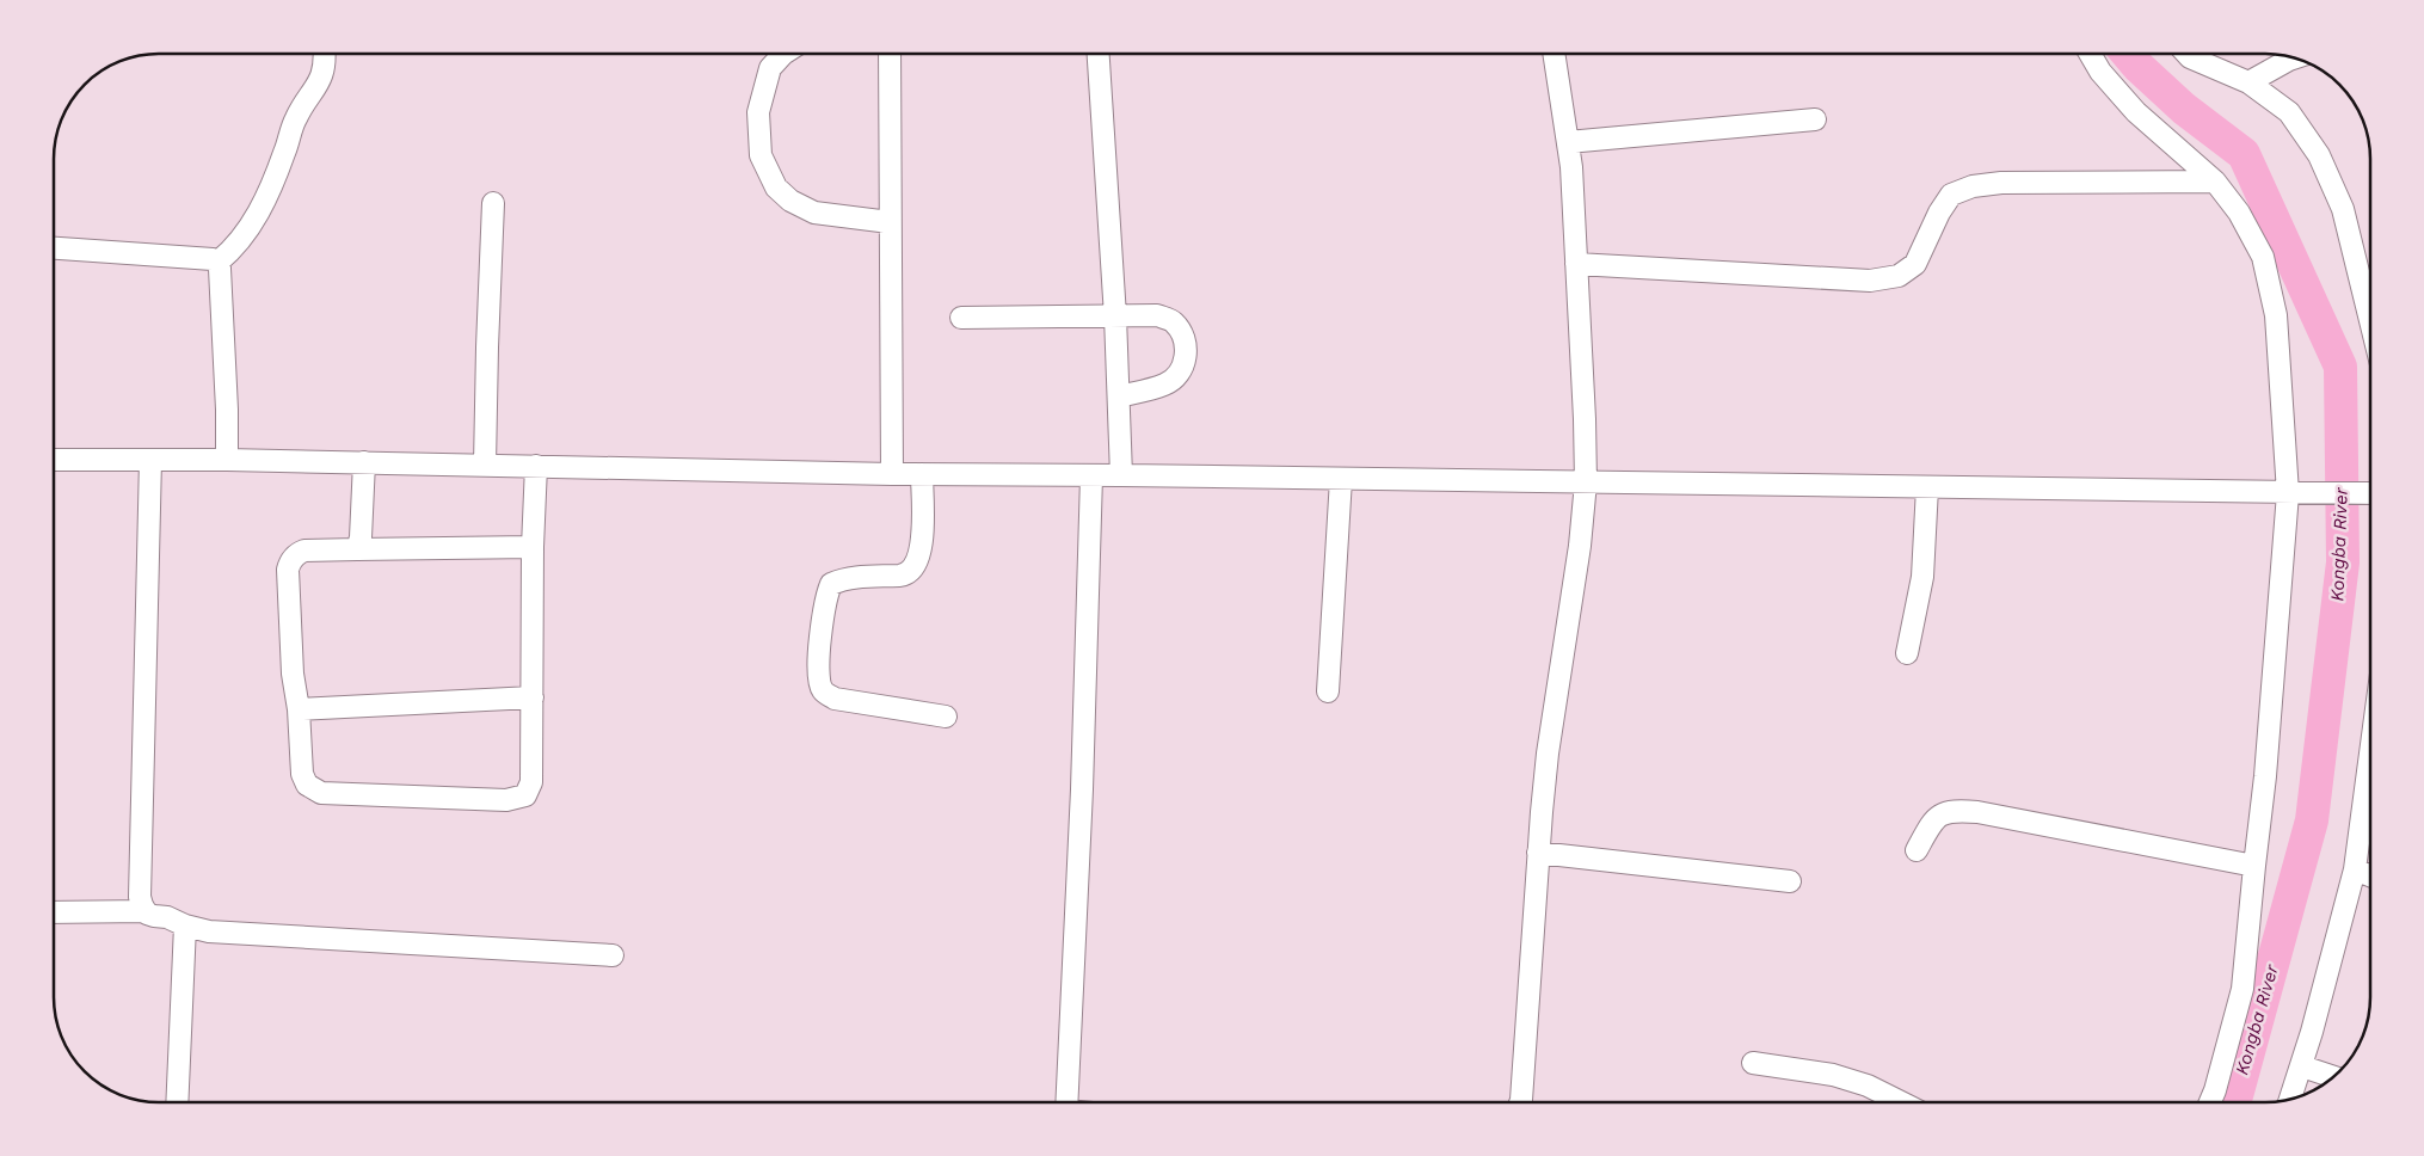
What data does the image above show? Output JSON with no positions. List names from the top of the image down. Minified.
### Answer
{"water":["Kongba River"]}
